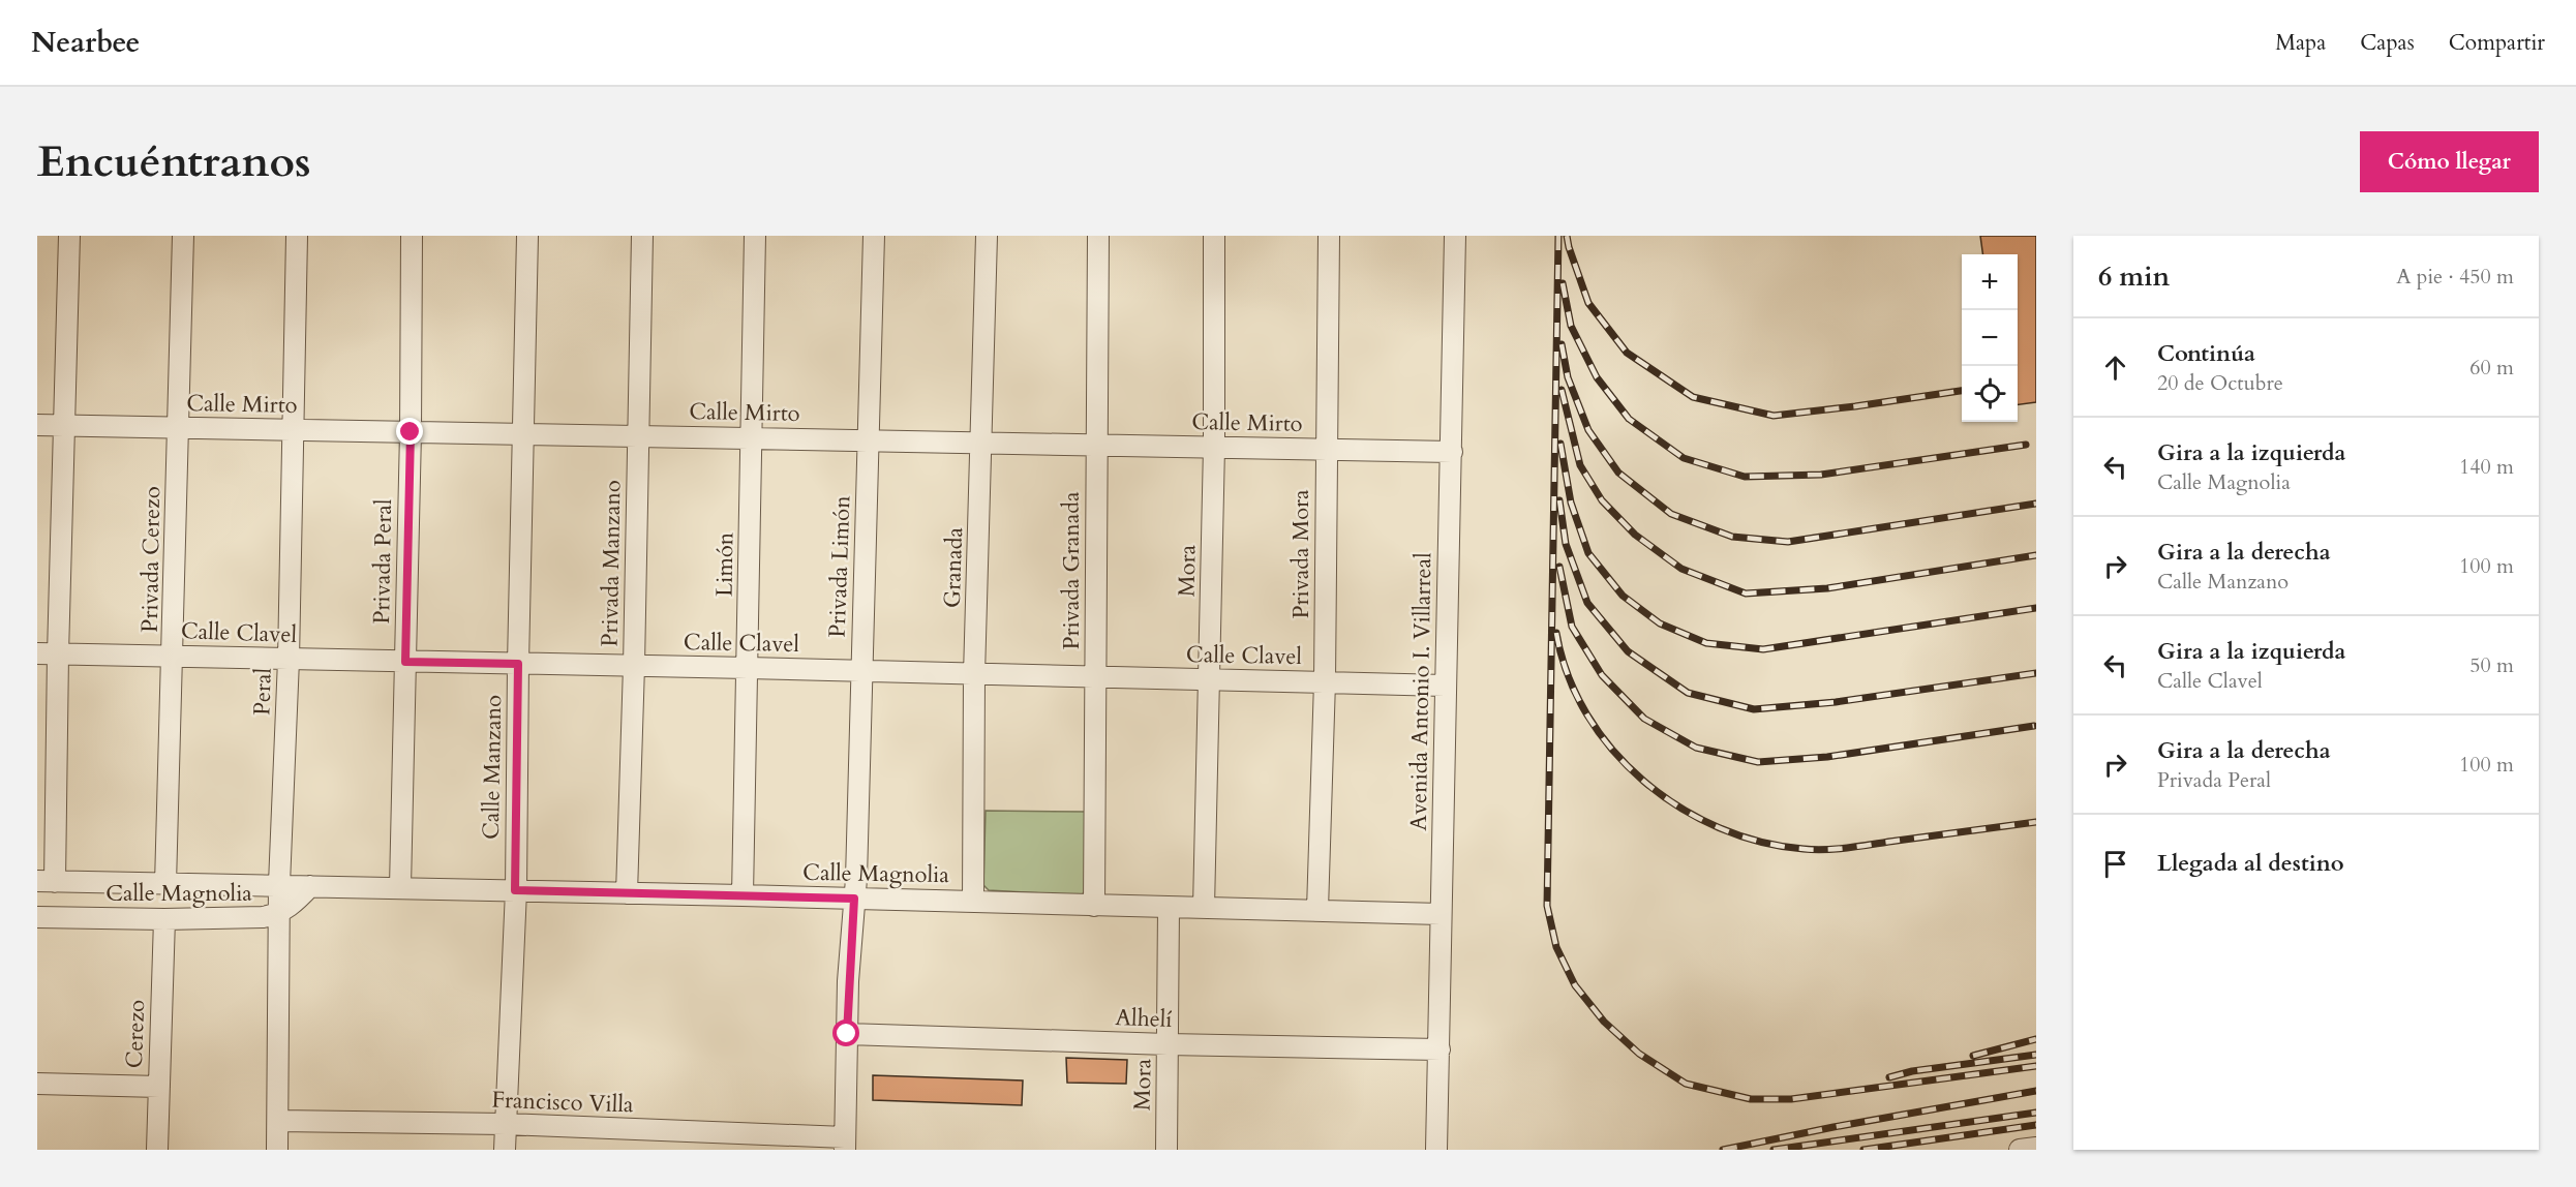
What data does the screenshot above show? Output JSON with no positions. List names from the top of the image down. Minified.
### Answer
{"streets":{"street":["Calle Mirto","Privada Mora","Privada Cerezo","Privada Peral","Privada Manzano","Limón","Privada Limón","Granada","Privada Granada","Mora","Calle Clavel","Peral","Avenida Antonio I. Villarreal","Calle Manzano","Calle Magnolia","Alhelí","Cerezo","Francisco Villa"]},"crossings":[["Calle Mirto","Privada Mora"],["Calle Mirto","Privada Cerezo"],["Calle Mirto","Privada Peral"],["Calle Mirto","Privada Manzano"],["Calle Mirto","Limón"],["Calle Mirto","Privada Limón"],["Calle Mirto","Granada"],["Calle Mirto","Privada Granada"],["Calle Mirto","Mora"],["Calle Mirto","Peral"],["Calle Mirto","Avenida Antonio I. Villarreal"],["Calle Mirto","Calle Manzano"],["Privada Mora","Calle Clavel"],["Privada Mora","Calle Magnolia"],["Privada Cerezo","Calle Clavel"],["Privada Cerezo","Calle Magnolia"],["Privada Peral","Calle Clavel"],["Privada Peral","Calle Magnolia"],["Privada Manzano","Calle Clavel"],["Privada Manzano","Calle Magnolia"],["Limón","Calle Clavel"],["Limón","Calle Magnolia"],["Privada Limón","Calle Clavel"],["Privada Limón","Calle Magnolia"],["Privada Limón","Alhelí"],["Privada Limón","Francisco Villa"],["Granada","Calle Clavel"],["Granada","Calle Magnolia"],["Privada Granada","Calle Clavel"],["Privada Granada","Calle Magnolia"],["Mora","Calle Clavel"],["Mora","Calle Magnolia"],["Mora","Alhelí"],["Calle Clavel","Peral"],["Calle Clavel","Avenida Antonio I. Villarreal"],["Calle Clavel","Calle Manzano"],["Peral","Calle Magnolia"],["Peral","Francisco Villa"],["Avenida Antonio I. Villarreal","Calle Magnolia"],["Avenida Antonio I. Villarreal","Alhelí"],["Calle Manzano","Calle Magnolia"],["Calle Manzano","Francisco Villa"],["Calle Magnolia","Cerezo"]],"page":{"header":"Nearbee","nav":["Mapa","Capas","Compartir"],"buttons":"Cómo llegar","title":"Encuéntranos","heading":["6 min","A pie · 450 m"],"map_buttons":["+","−"],"list":[["Continúa","20 de Octubre","60 m"],["Gira a la izquierda","Calle Magnolia","140 m"],["Gira a la derecha","Calle Manzano","100 m"],["Gira a la izquierda","Calle Clavel","50 m"],["Gira a la derecha","Privada Peral","100 m"],"Llegada al destino"]}}
